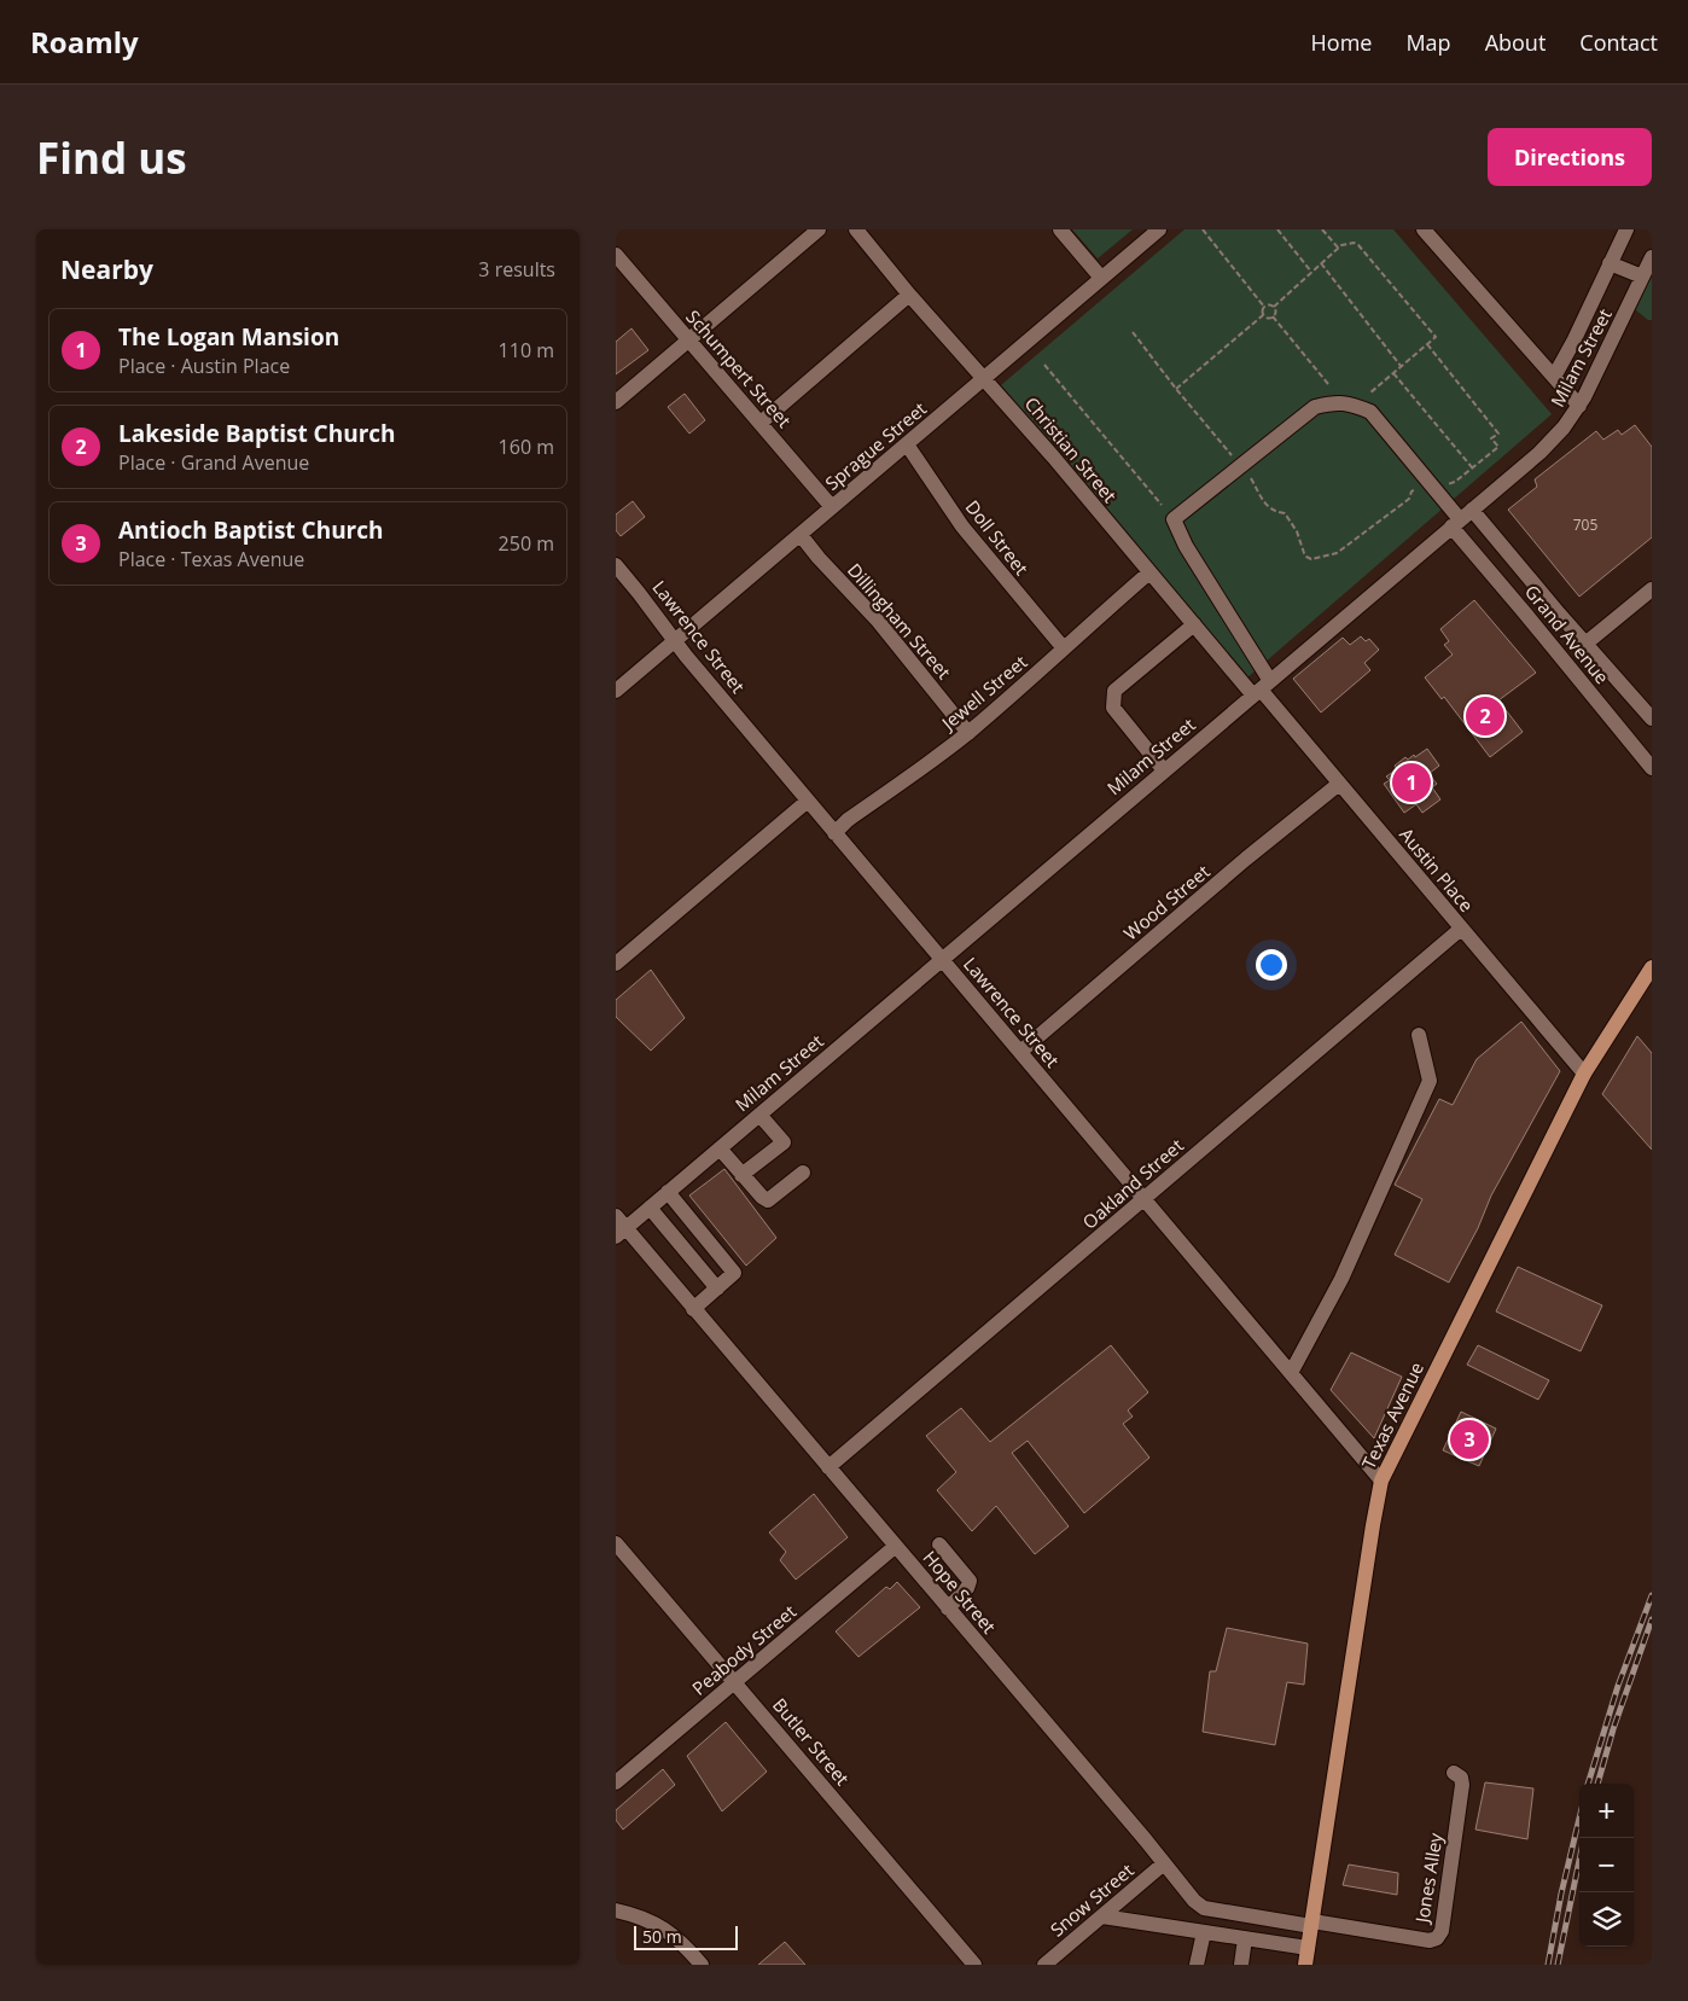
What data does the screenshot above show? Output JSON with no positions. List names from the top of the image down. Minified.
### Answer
{"streets":{"main road":["Texas Avenue"],"street":["Milam Street","Schumpert Street","Sprague Street","Christian Street","Doll Street","Dillingham Street","Grand Avenue","Lawrence Street","Jewell Street","Austin Place","Wood Street","Oakland Street","Hope Street","Peabody Street","Butler Street","Jones Alley","Snow Street"]},"crossings":[["Milam Street","Christian Street"],["Milam Street","Grand Avenue"],["Milam Street","Lawrence Street"],["Milam Street","Austin Place"],["Milam Street","Hope Street"],["Schumpert Street","Sprague Street"],["Sprague Street","Christian Street"],["Sprague Street","Doll Street"],["Sprague Street","Dillingham Street"],["Sprague Street","Lawrence Street"],["Christian Street","Jewell Street"],["Christian Street","Austin Place"],["Doll Street","Jewell Street"],["Dillingham Street","Jewell Street"],["Lawrence Street","Jewell Street"],["Lawrence Street","Wood Street"],["Lawrence Street","Oakland Street"],["Lawrence Street","Texas Avenue"],["Austin Place","Wood Street"],["Austin Place","Oakland Street"],["Austin Place","Texas Avenue"],["Oakland Street","Hope Street"],["Texas Avenue","Hope Street"],["Texas Avenue","Jones Alley"],["Hope Street","Peabody Street"],["Hope Street","Jones Alley"],["Hope Street","Snow Street"],["Peabody Street","Butler Street"]],"house_numbers":["705"],"scale_bar":"50 m","page":{"header":"Roamly","nav":["Home","Map","About","Contact"],"buttons":"Directions","title":"Find us","heading":["Nearby","3 results"],"list":[{"mark":"1","name":"The Logan Mansion","note":"Place · Austin Place","value":"110 m"},{"mark":"2","name":"Lakeside Baptist Church","note":"Place · Grand Avenue","value":"160 m"},{"mark":"3","name":"Antioch Baptist Church","note":"Place · Texas Avenue","value":"250 m"}],"pins":["2","1","3"],"map_buttons":["+","−"],"scale":"50 m"}}
